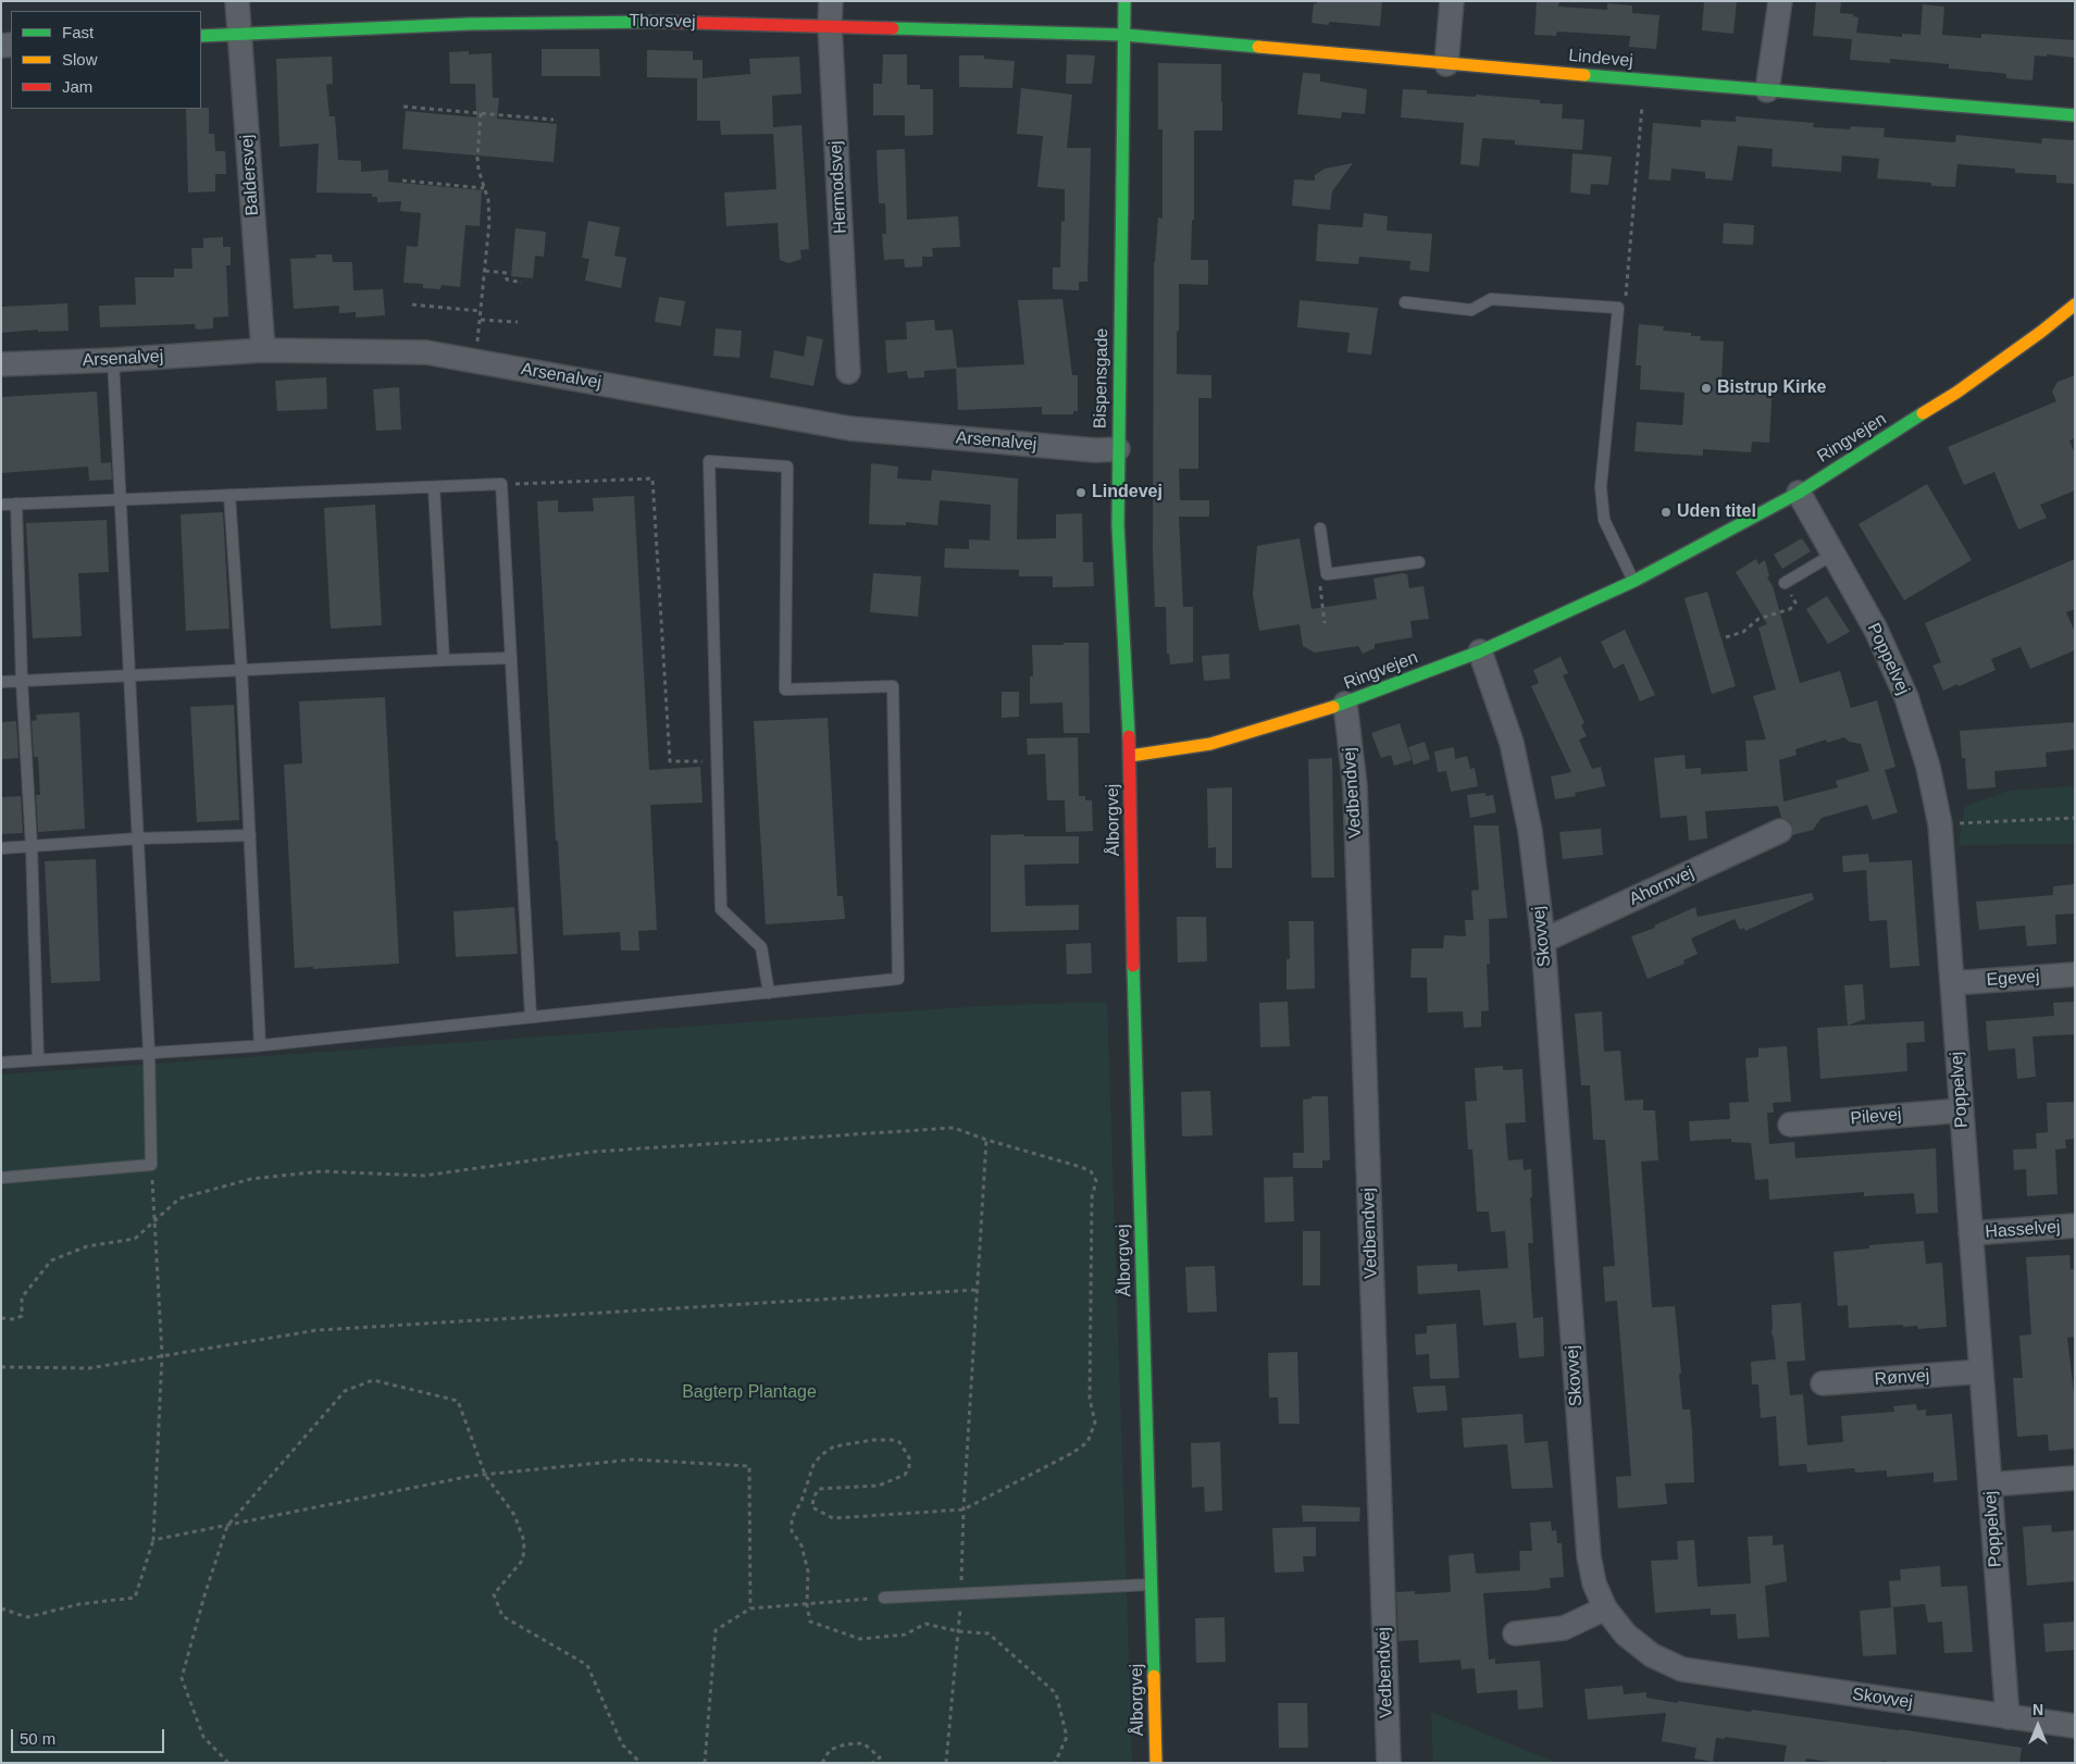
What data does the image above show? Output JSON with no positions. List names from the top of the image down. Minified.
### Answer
{"streets":{"street":["Thorsvej","Lindevej","Baldersvej","Hermodsvej","Arsenalvej","Bispensgade","Ringvejen","Poppelvej","Vedbendvej","Ålborgvej","Ahornvej","Skovvej","Egevej","Pilevej","Hasselvej","Rønvej"]},"crossings":[["Thorsvej","Lindevej"],["Thorsvej","Baldersvej"],["Thorsvej","Hermodsvej"],["Thorsvej","Bispensgade"],["Lindevej","Bispensgade"],["Baldersvej","Arsenalvej"],["Arsenalvej","Bispensgade"],["Bispensgade","Ringvejen"],["Bispensgade","Ålborgvej"],["Ringvejen","Poppelvej"],["Ringvejen","Vedbendvej"],["Ringvejen","Ålborgvej"],["Ringvejen","Skovvej"],["Poppelvej","Skovvej"],["Poppelvej","Egevej"],["Poppelvej","Pilevej"],["Poppelvej","Hasselvej"],["Poppelvej","Rønvej"],["Ahornvej","Skovvej"]],"parks":["Bagterp Plantage"],"places":["Bistrup Kirke","Lindevej","Uden titel"],"legend":["Fast","Slow","Jam"],"scale_bar":"50 m","north":"top"}
